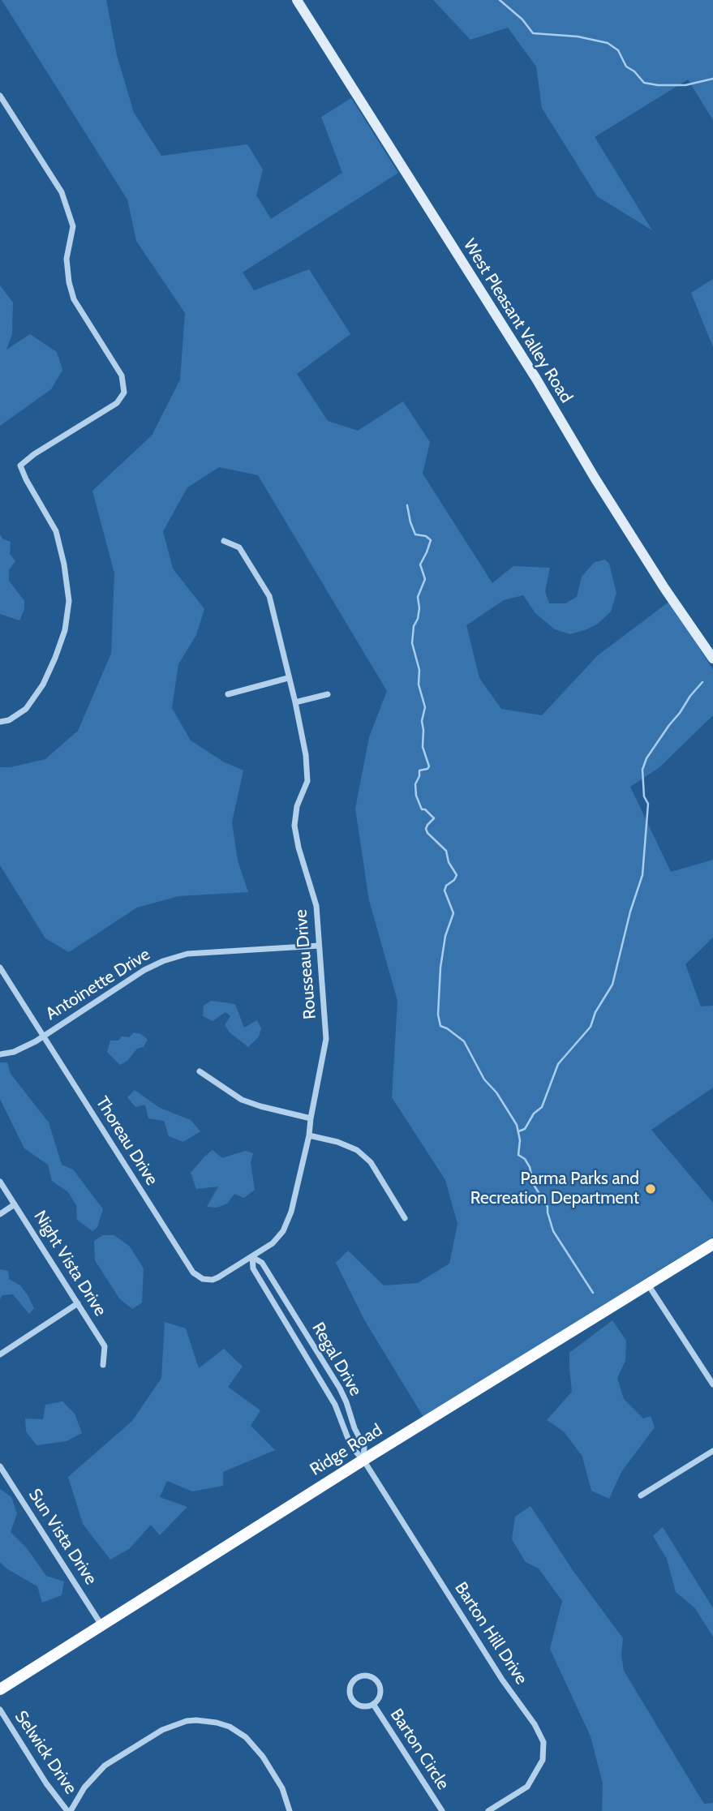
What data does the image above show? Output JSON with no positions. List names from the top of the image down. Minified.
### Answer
{"streets":{"main road":["West Pleasant Valley Road","Ridge Road"],"street":["Rousseau Drive","Antoinette Drive","Thoreau Drive","Night Vista Drive","Regal Drive","Sun Vista Drive","Barton Hill Drive","Barton Circle","Selwick Drive"]},"crossings":[["Rousseau Drive","Antoinette Drive"],["Rousseau Drive","Thoreau Drive"],["Rousseau Drive","Regal Drive"],["Antoinette Drive","Thoreau Drive"],["Thoreau Drive","Regal Drive"],["Regal Drive","Ridge Road"],["Regal Drive","Barton Hill Drive"],["Ridge Road","Sun Vista Drive"],["Ridge Road","Barton Hill Drive"]],"places":["Parma Parks and Recreation Department"]}
